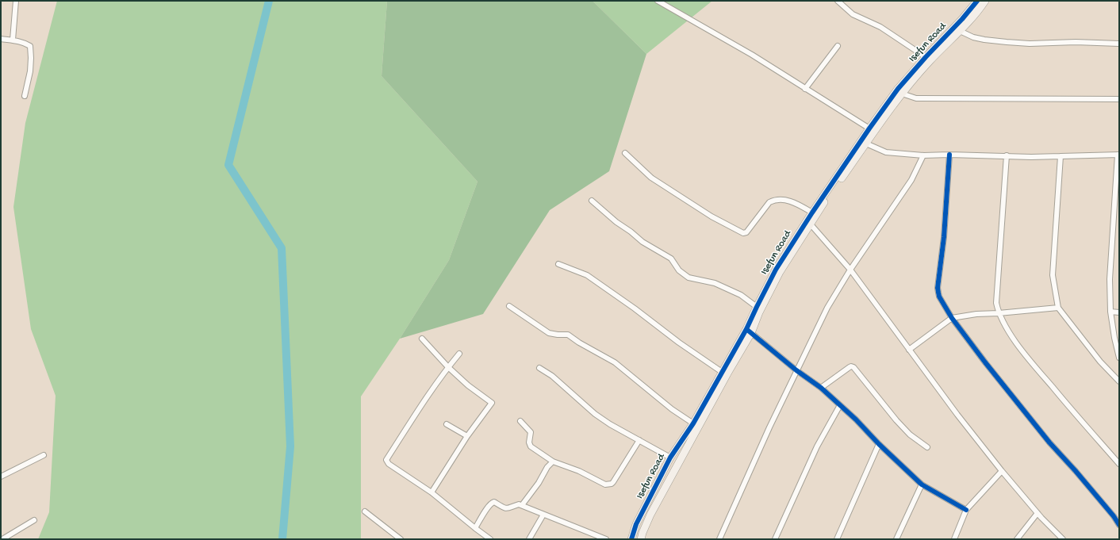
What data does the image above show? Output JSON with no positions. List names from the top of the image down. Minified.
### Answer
{"streets":{"street":["Isefun Road"]}}
